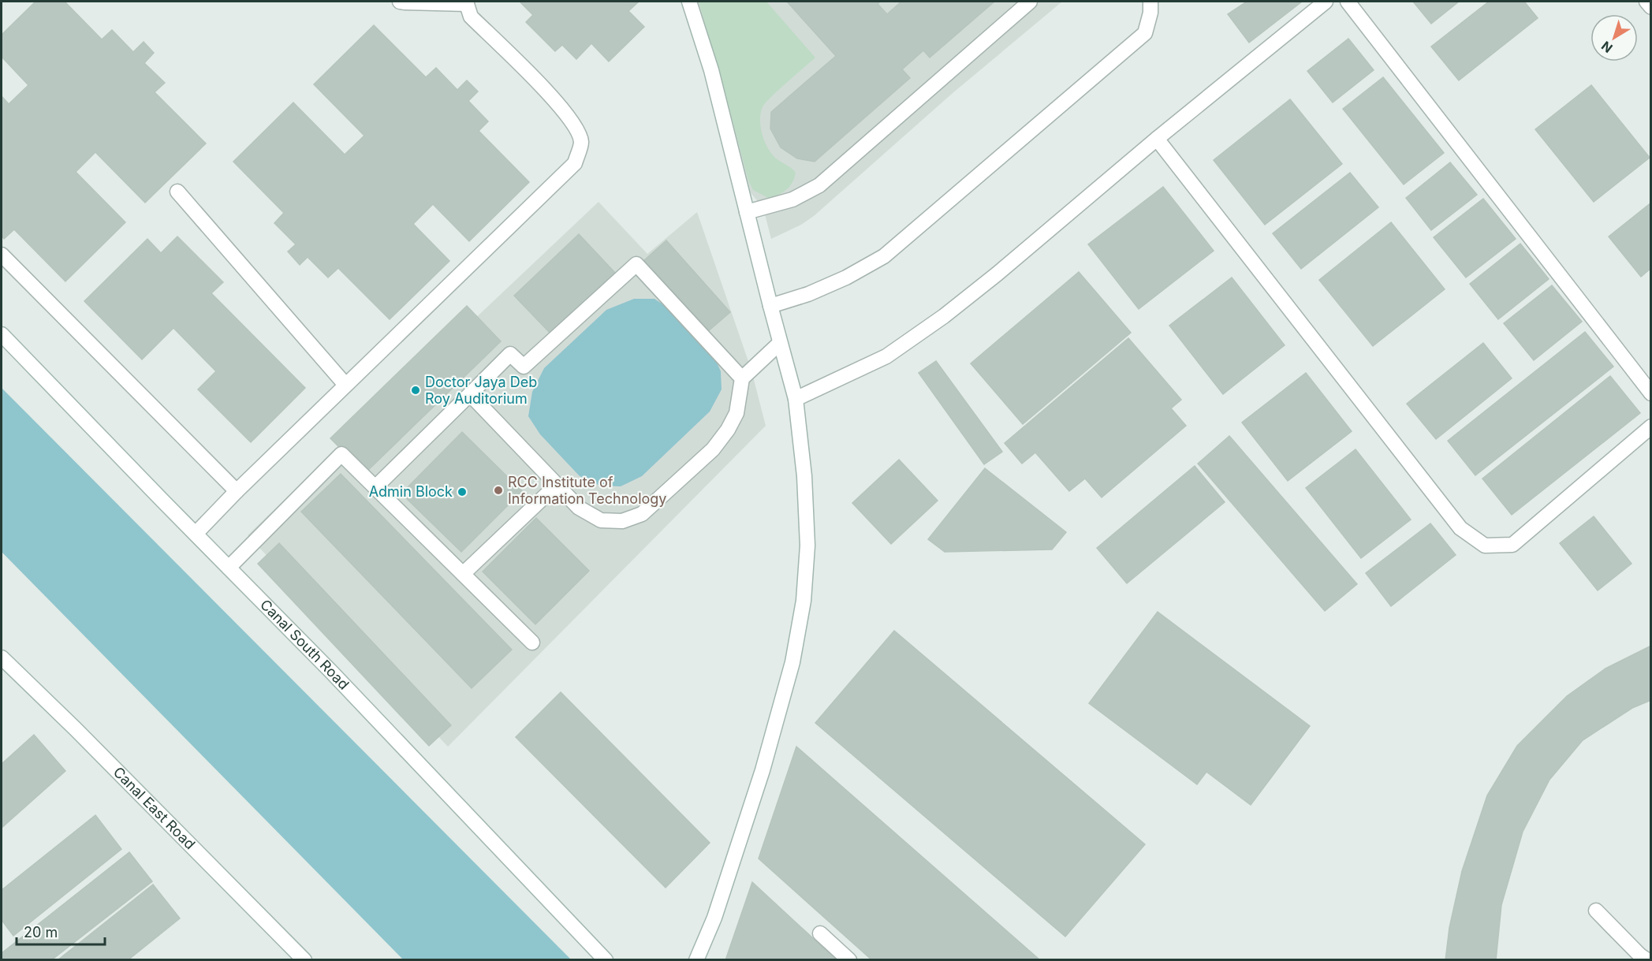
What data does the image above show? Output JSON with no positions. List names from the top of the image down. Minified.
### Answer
{"streets":{"street":["Canal South Road","Canal East Road"]},"places":["Doctor Jaya Deb Roy Auditorium","RCC Institute of Information Technology","Admin Block"],"scale_bar":"20 m","north":"bottom left"}
